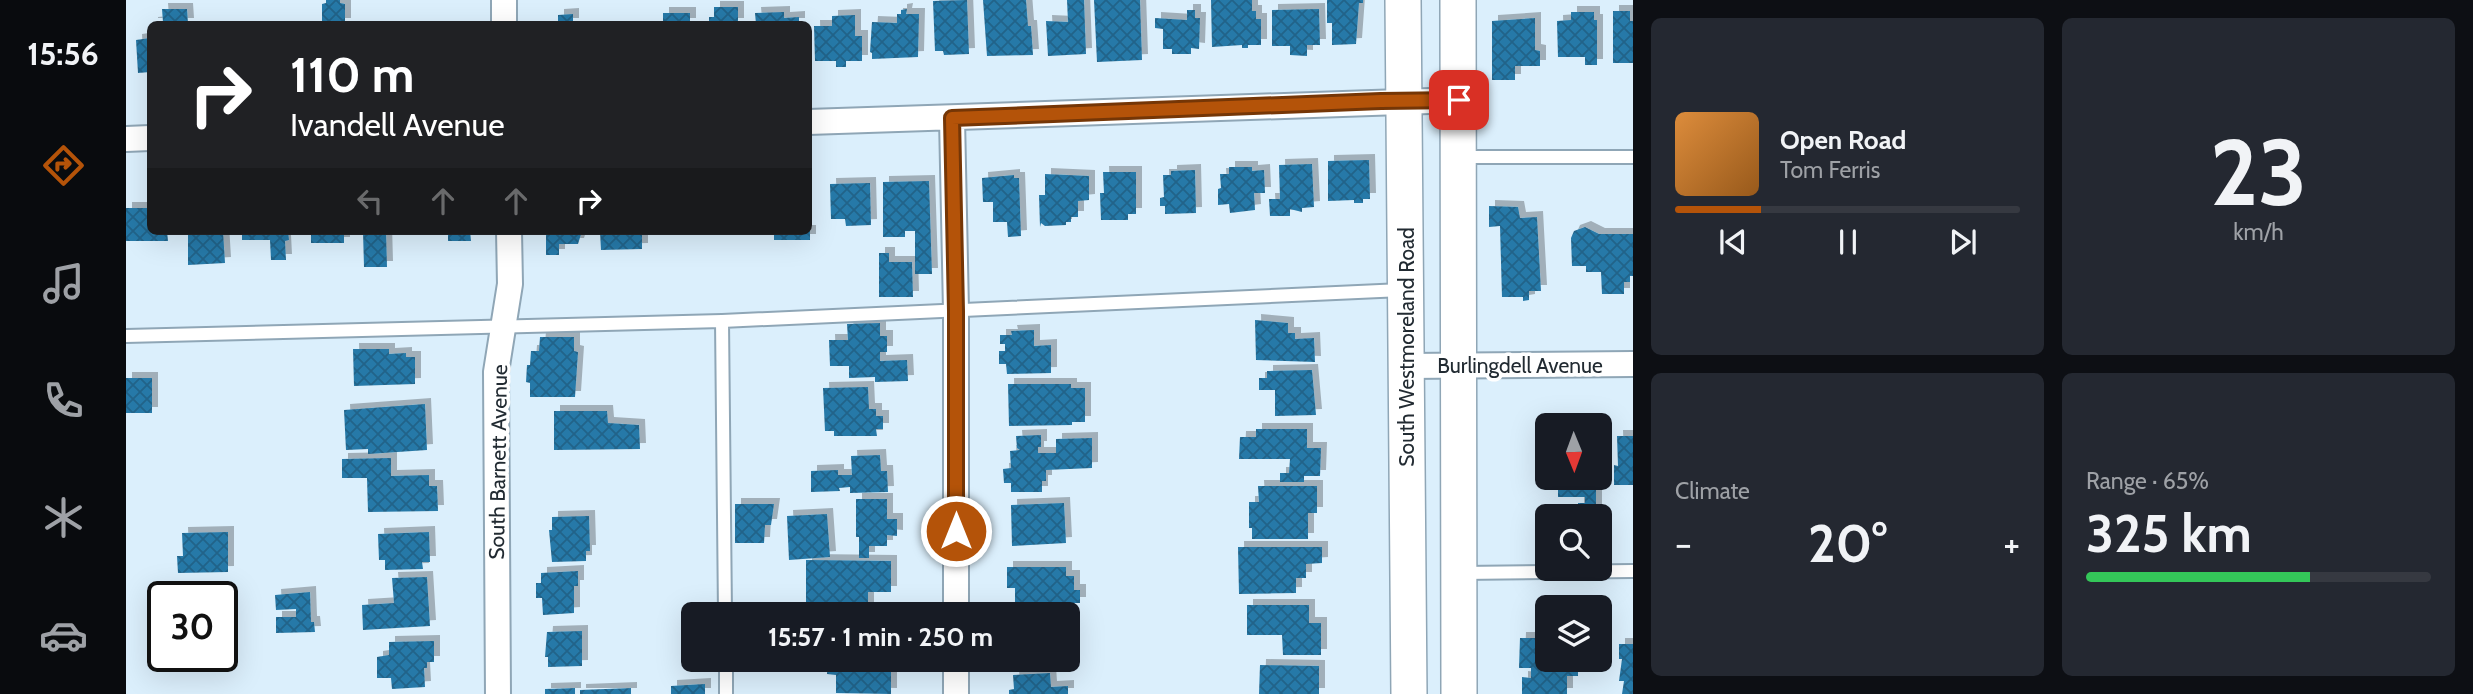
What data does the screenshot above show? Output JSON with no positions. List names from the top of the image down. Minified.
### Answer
{"streets":{"main road":["South Westmoreland Road"],"street":["Burlingdell Avenue","South Barnett Avenue"]},"crossings":[["South Westmoreland Road","Burlingdell Avenue"]],"north":"bottom","page":{"tabs":"15:56","tile":[["23","km/h"],"Climate",["Range · 65%","325 km"]],"turn":["110 m","Ivandell Avenue"],"song":["Open Road","Tom Ferris"],"heat":["−","20°","+"],"limit":"30","trip":"15:57 · 1 min · 250 m"}}
